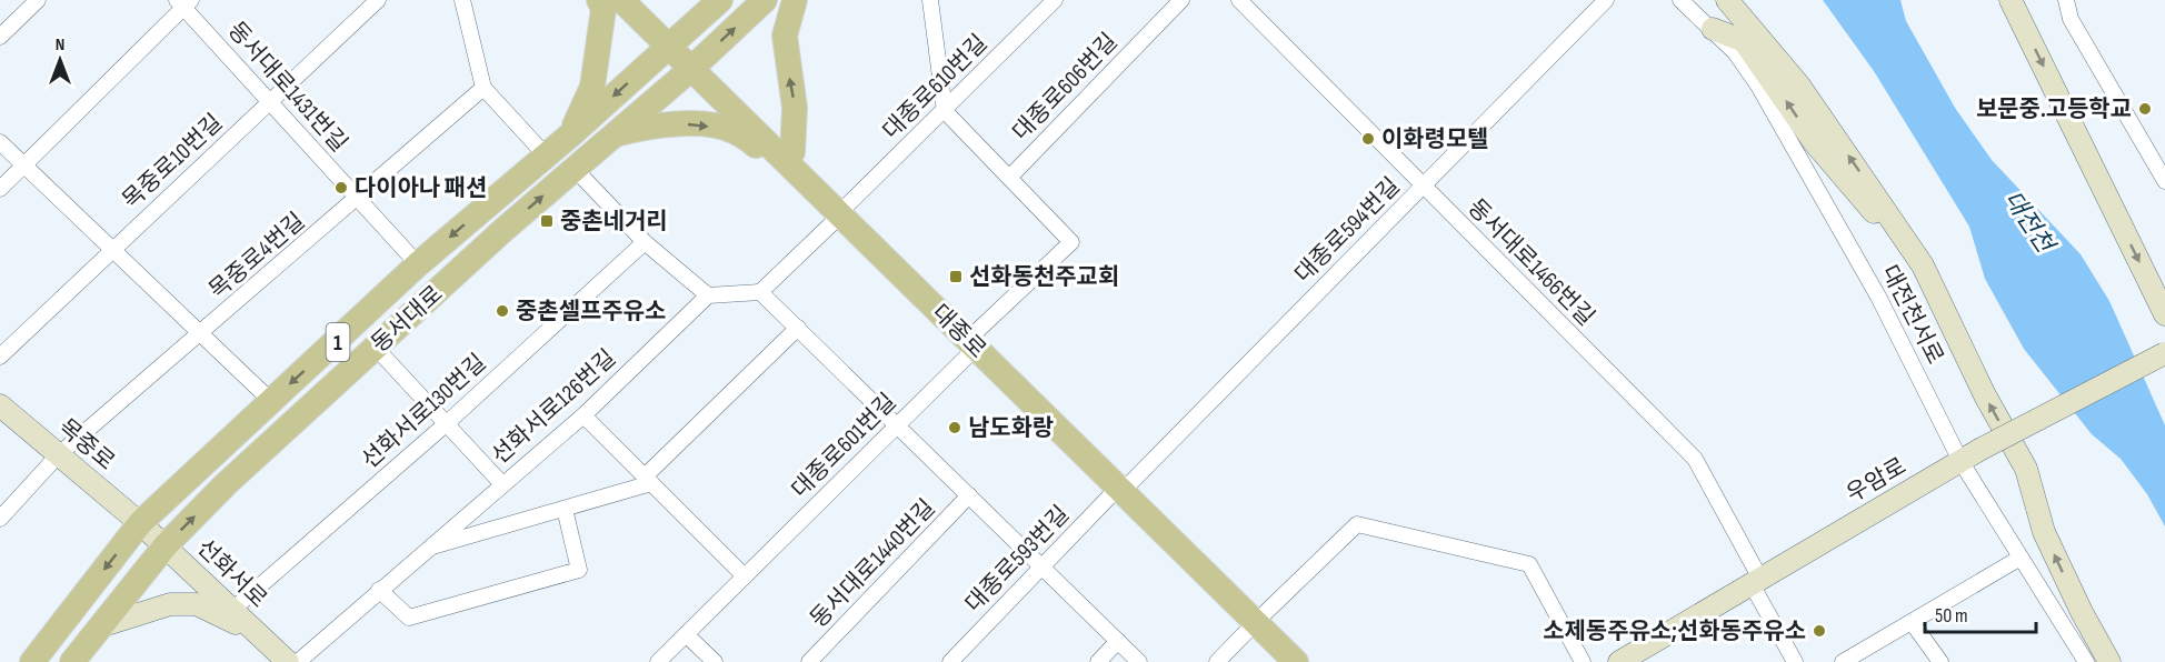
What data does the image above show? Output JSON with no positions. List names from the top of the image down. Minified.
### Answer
{"streets":{"main road":["동서대로","대종로","1","목중로","우암로","선화서로"],"street":["동서대로1431번길","대종로610번길","대종로606번길","목중로10번길","대종로594번길","목중로4번길","동서대로1466번길","대전천서로","선화서로126번길","선화서로130번길","대종로601번길","대종로593번길","동서대로1440번길"]},"crossings":[["동서대로1431번길","목중로10번길"],["동서대로1431번길","목중로4번길"],["동서대로1431번길","동서대로"],["대종로610번길","대종로"],["대종로610번길","동서대로1440번길"],["대종로606번길","대종로601번길"],["대종로594번길","동서대로1466번길"],["대종로594번길","대종로"],["대종로594번길","대종로593번길"],["목중로4번길","목중로"],["동서대로1466번길","우암로"],["대전천서로","우암로"],["동서대로","대종로"],["동서대로","목중로"],["동서대로","선화서로"],["대종로","대종로601번길"],["대종로","대종로593번길"],["선화서로130번길","선화서로"],["목중로","선화서로"],["대종로601번길","동서대로1440번길"],["대종로593번길","동서대로1440번길"]],"water":["대전천"],"places":{"other":["보문중.고등학교","이화령모텔","다이아나 패션","중촌셀프주유소","남도화랑","소제동주유소;선화동주유소"],"transit":["중촌네거리","선화동천주교회"]},"scale_bar":"50 m","north":"top"}
